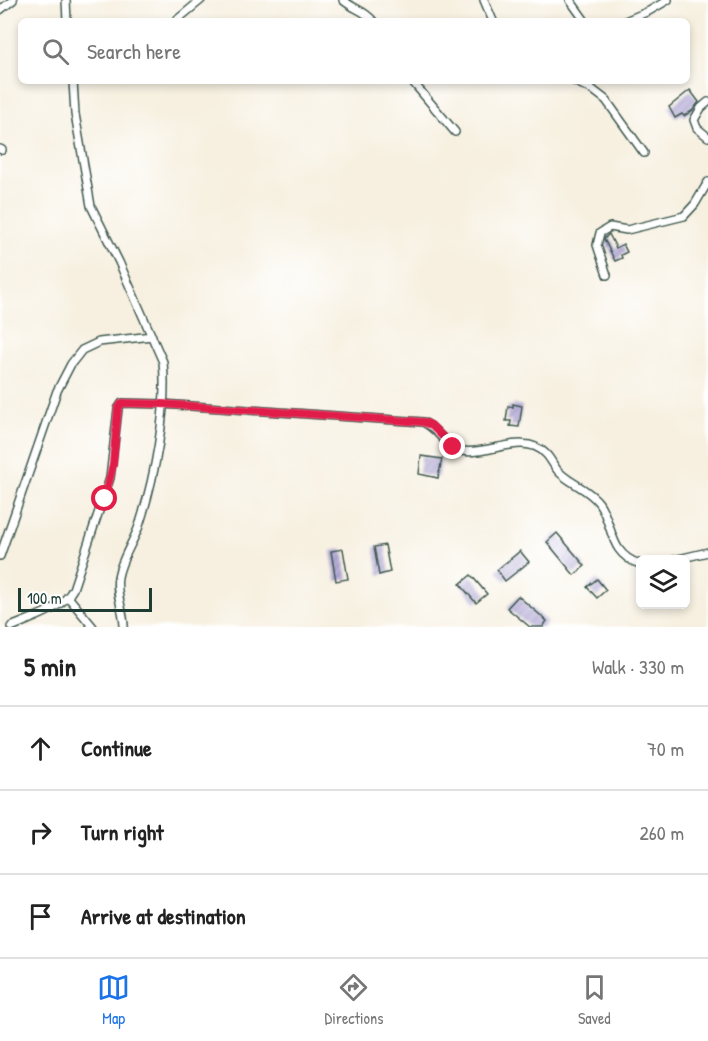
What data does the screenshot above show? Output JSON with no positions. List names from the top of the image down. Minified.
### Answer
{"scale_bar":"100 m","page":{"search":"Search here","scale":"100 m","heading":["5 min","Walk · 330 m"],"list":[["Continue","70 m"],["Turn right","260 m"],"Arrive at destination"],"nav":["Map","Directions","Saved"]}}
